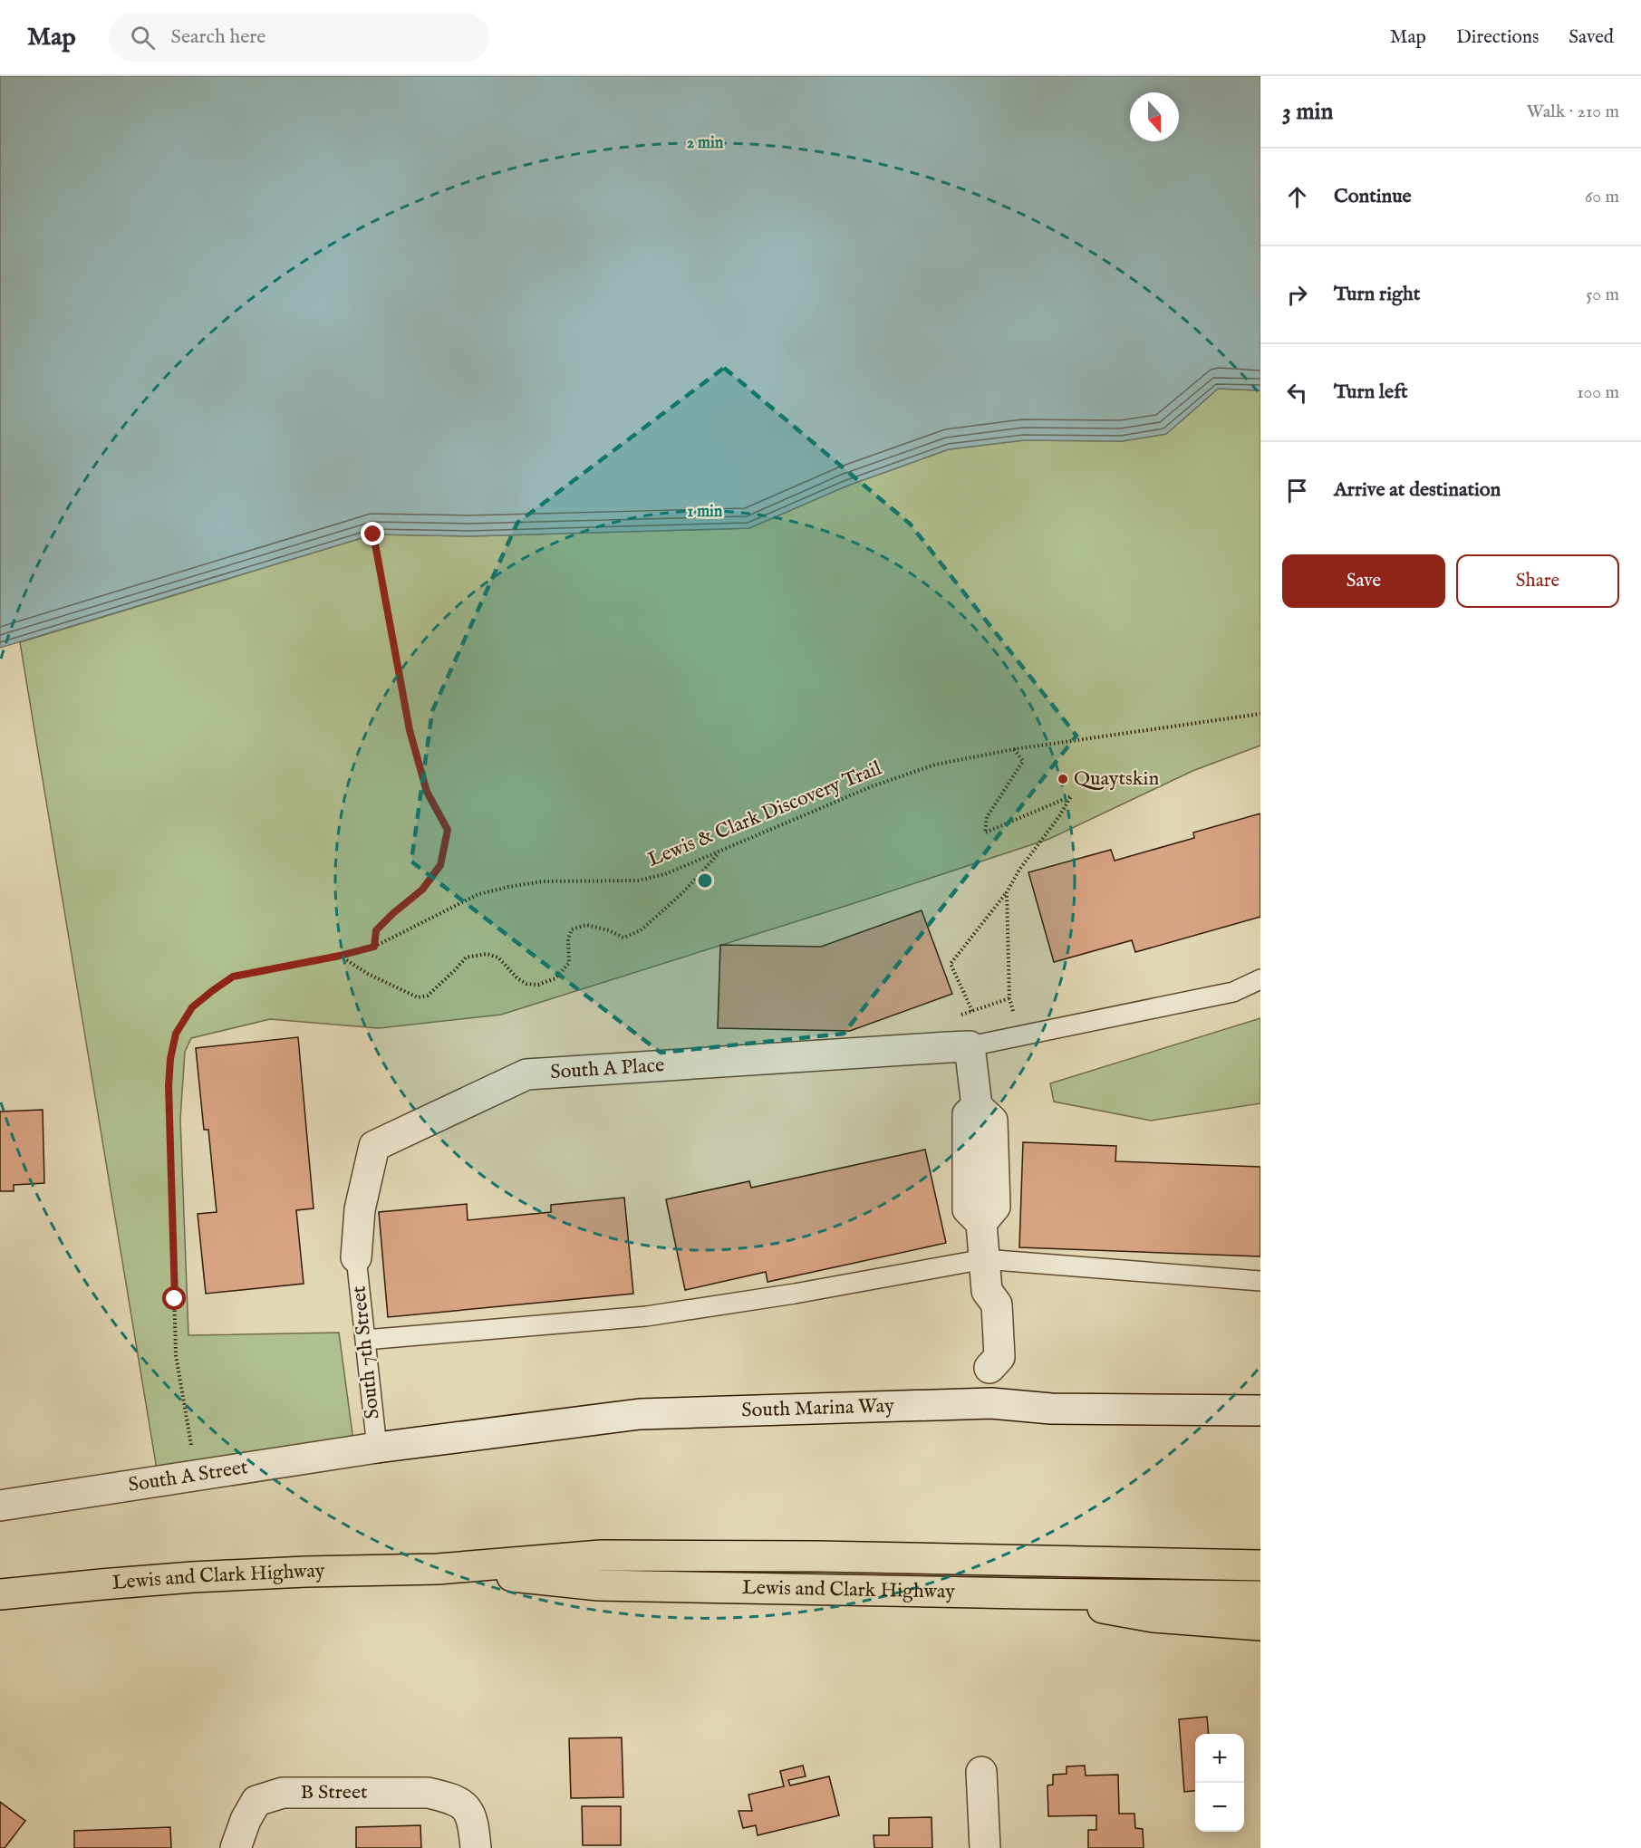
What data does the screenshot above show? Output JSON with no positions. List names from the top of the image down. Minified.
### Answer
{"streets":{"highway":["Lewis and Clark Highway"],"street":["South A Place","South Marina Way","South A Street","B Street"],"lane":["South 7th Street"],"path":["Lewis & Clark Discovery Trail"]},"crossings":[["South A Place","South 7th Street"],["South 7th Street","South Marina Way"],["South 7th Street","South A Street"],["South Marina Way","South A Street"]],"places":["Quaytskin"],"north":"bottom","page":{"header":"Map","search":"Search here","nav":["Map","Directions","Saved"],"heading":["3 min","Walk · 210 m"],"list":[["Continue","60 m"],["Turn right","50 m"],["Turn left","100 m"],"Arrive at destination"],"buttons":["Save","Share"],"map_buttons":["+","−"]},"rings":["2 min","1 min"]}
